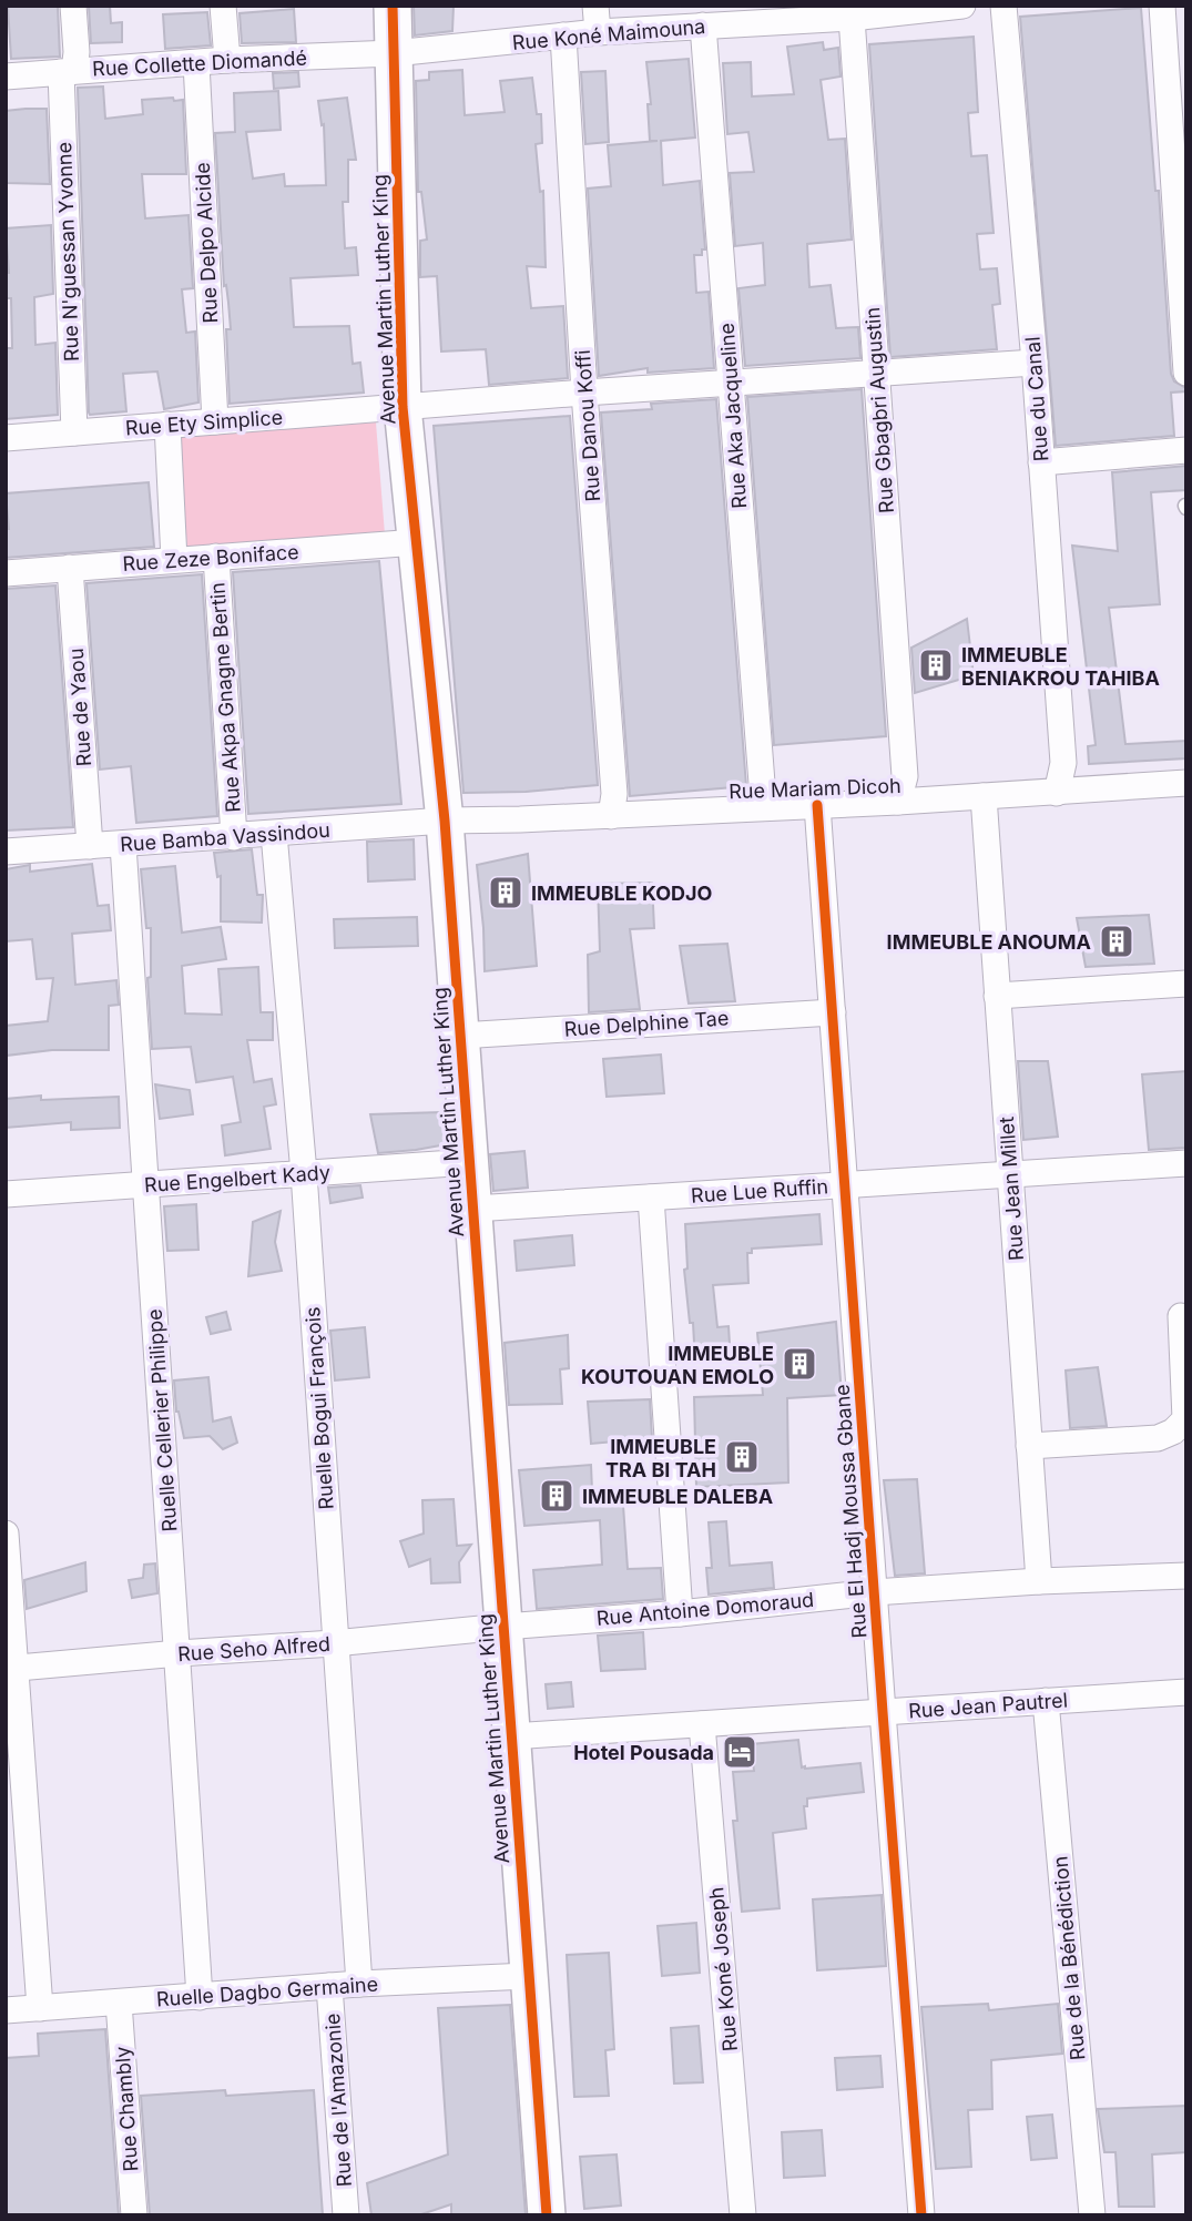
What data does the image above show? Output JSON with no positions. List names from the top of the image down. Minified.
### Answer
{"streets":{"street":["Rue Koné Maimouna","Rue Collette Diomandé","Rue Delpo Alcide","Rue N'guessan Yvonne","Avenue Martin Luther King","Rue du Canal","Rue Gbagbri Augustin","Rue Aka Jacqueline","Rue Ety Simplice","Rue Danou Koffi","Rue Zeze Boniface","Rue Akpa Gnagne Bertin","Rue de Yaou","Rue Mariam Dicoh","Rue Bamba Vassindou","Rue Delphine Tae","Rue Engelbert Kady","Rue Jean Millet","Rue Lue Ruffin","Ruelle Bogui François","Ruelle Cellerier Philippe","Rue El Hadj Moussa Gbane","Rue Antoine Domoraud","Rue Seho Alfred","Rue Jean Pautrel","Rue de la Bénédiction","Rue Koné Joseph","Ruelle Dagbo Germaine","Rue de l'Amazonie","Rue Chambly"]},"crossings":[["Rue Koné Maimouna","Rue Collette Diomandé"],["Rue Koné Maimouna","Avenue Martin Luther King"],["Rue Koné Maimouna","Rue Gbagbri Augustin"],["Rue Koné Maimouna","Rue Aka Jacqueline"],["Rue Koné Maimouna","Rue Danou Koffi"],["Rue Collette Diomandé","Rue Delpo Alcide"],["Rue Collette Diomandé","Rue N'guessan Yvonne"],["Rue Collette Diomandé","Avenue Martin Luther King"],["Rue Delpo Alcide","Rue Ety Simplice"],["Rue N'guessan Yvonne","Rue Ety Simplice"],["Avenue Martin Luther King","Rue Ety Simplice"],["Avenue Martin Luther King","Rue Zeze Boniface"],["Avenue Martin Luther King","Rue Mariam Dicoh"],["Avenue Martin Luther King","Rue Bamba Vassindou"],["Avenue Martin Luther King","Rue Delphine Tae"],["Avenue Martin Luther King","Rue Engelbert Kady"],["Avenue Martin Luther King","Rue Lue Ruffin"],["Avenue Martin Luther King","Rue Antoine Domoraud"],["Avenue Martin Luther King","Rue Seho Alfred"],["Avenue Martin Luther King","Rue Jean Pautrel"],["Avenue Martin Luther King","Ruelle Dagbo Germaine"],["Rue du Canal","Rue Ety Simplice"],["Rue du Canal","Rue Mariam Dicoh"],["Rue Gbagbri Augustin","Rue Ety Simplice"],["Rue Gbagbri Augustin","Rue Mariam Dicoh"],["Rue Aka Jacqueline","Rue Ety Simplice"],["Rue Aka Jacqueline","Rue Mariam Dicoh"],["Rue Ety Simplice","Rue Danou Koffi"],["Rue Danou Koffi","Rue Mariam Dicoh"],["Rue Zeze Boniface","Rue Akpa Gnagne Bertin"],["Rue Zeze Boniface","Rue de Yaou"],["Rue Akpa Gnagne Bertin","Rue Bamba Vassindou"],["Rue de Yaou","Rue Bamba Vassindou"],["Rue Mariam Dicoh","Rue Bamba Vassindou"],["Rue Mariam Dicoh","Rue Jean Millet"],["Rue Mariam Dicoh","Rue El Hadj Moussa Gbane"],["Rue Bamba Vassindou","Ruelle Bogui François"],["Rue Bamba Vassindou","Ruelle Cellerier Philippe"],["Rue Delphine Tae","Rue El Hadj Moussa Gbane"],["Rue Engelbert Kady","Ruelle Bogui François"],["Rue Engelbert Kady","Ruelle Cellerier Philippe"],["Rue Jean Millet","Rue Lue Ruffin"],["Rue Jean Millet","Rue Antoine Domoraud"],["Rue Lue Ruffin","Rue El Hadj Moussa Gbane"],["Ruelle Bogui François","Rue Seho Alfred"],["Ruelle Bogui François","Ruelle Dagbo Germaine"],["Ruelle Cellerier Philippe","Rue Seho Alfred"],["Ruelle Cellerier Philippe","Ruelle Dagbo Germaine"],["Rue El Hadj Moussa Gbane","Rue Antoine Domoraud"],["Rue El Hadj Moussa Gbane","Rue Jean Pautrel"],["Rue Antoine Domoraud","Rue Seho Alfred"],["Rue Jean Pautrel","Rue de la Bénédiction"],["Rue Jean Pautrel","Rue Koné Joseph"],["Ruelle Dagbo Germaine","Rue de l'Amazonie"],["Ruelle Dagbo Germaine","Rue Chambly"]],"places":{"building":["IMMEUBLE BENIAKROU TAHIBA","IMMEUBLE KODJO","IMMEUBLE ANOUMA","IMMEUBLE KOUTOUAN EMOLO","IMMEUBLE TRA BI TAH","IMMEUBLE DALEBA"],"hotel":["Hotel Pousada"]}}
